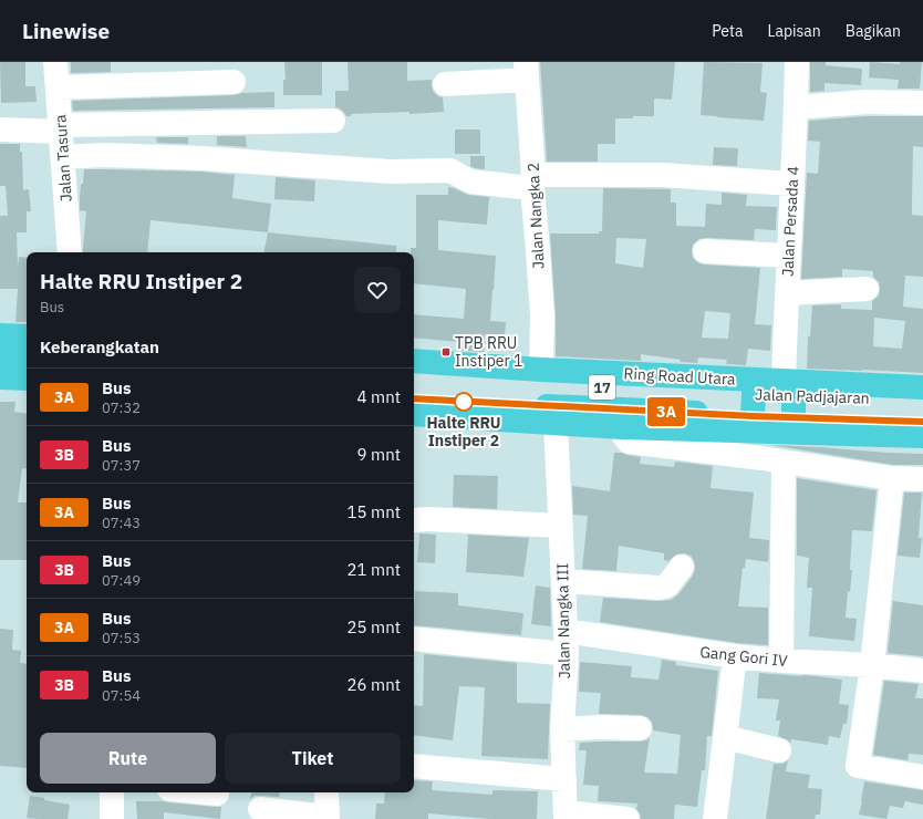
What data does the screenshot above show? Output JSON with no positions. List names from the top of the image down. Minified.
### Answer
{"streets":{"highway":["Ring Road Utara","17","Jalan Padjajaran"],"street":["Jalan Tasura","Jalan Nangka 2","Jalan Persada 4","Jalan Nangka III","Gang Gori IV"]},"crossings":[["Jalan Nangka 2","Ring Road Utara"],["Jalan Persada 4","Ring Road Utara"],["Jalan Persada 4","Jalan Padjajaran"],["Ring Road Utara","Jalan Padjajaran"],["Jalan Nangka III","Gang Gori IV"]],"places":{"transit":["TPB RRU Instiper 1"],"other":["Halte RRU Instiper 2"]},"lines":["bus line 3A"],"page":{"header":"Linewise","nav":["Peta","Lapisan","Bagikan"],"on_map":"3A","heading":[["Halte RRU Instiper 2","Bus"],"Keberangkatan"],"list":[{"mark":"3A","name":"Bus","note":"07:32","value":"4 mnt"},{"mark":"3B","name":"Bus","note":"07:37","value":"9 mnt"},{"mark":"3A","name":"Bus","note":"07:43","value":"15 mnt"},{"mark":"3B","name":"Bus","note":"07:49","value":"21 mnt"},{"mark":"3A","name":"Bus","note":"07:53","value":"25 mnt"},{"mark":"3B","name":"Bus","note":"07:54","value":"26 mnt"}],"buttons":["Rute","Tiket"]}}
